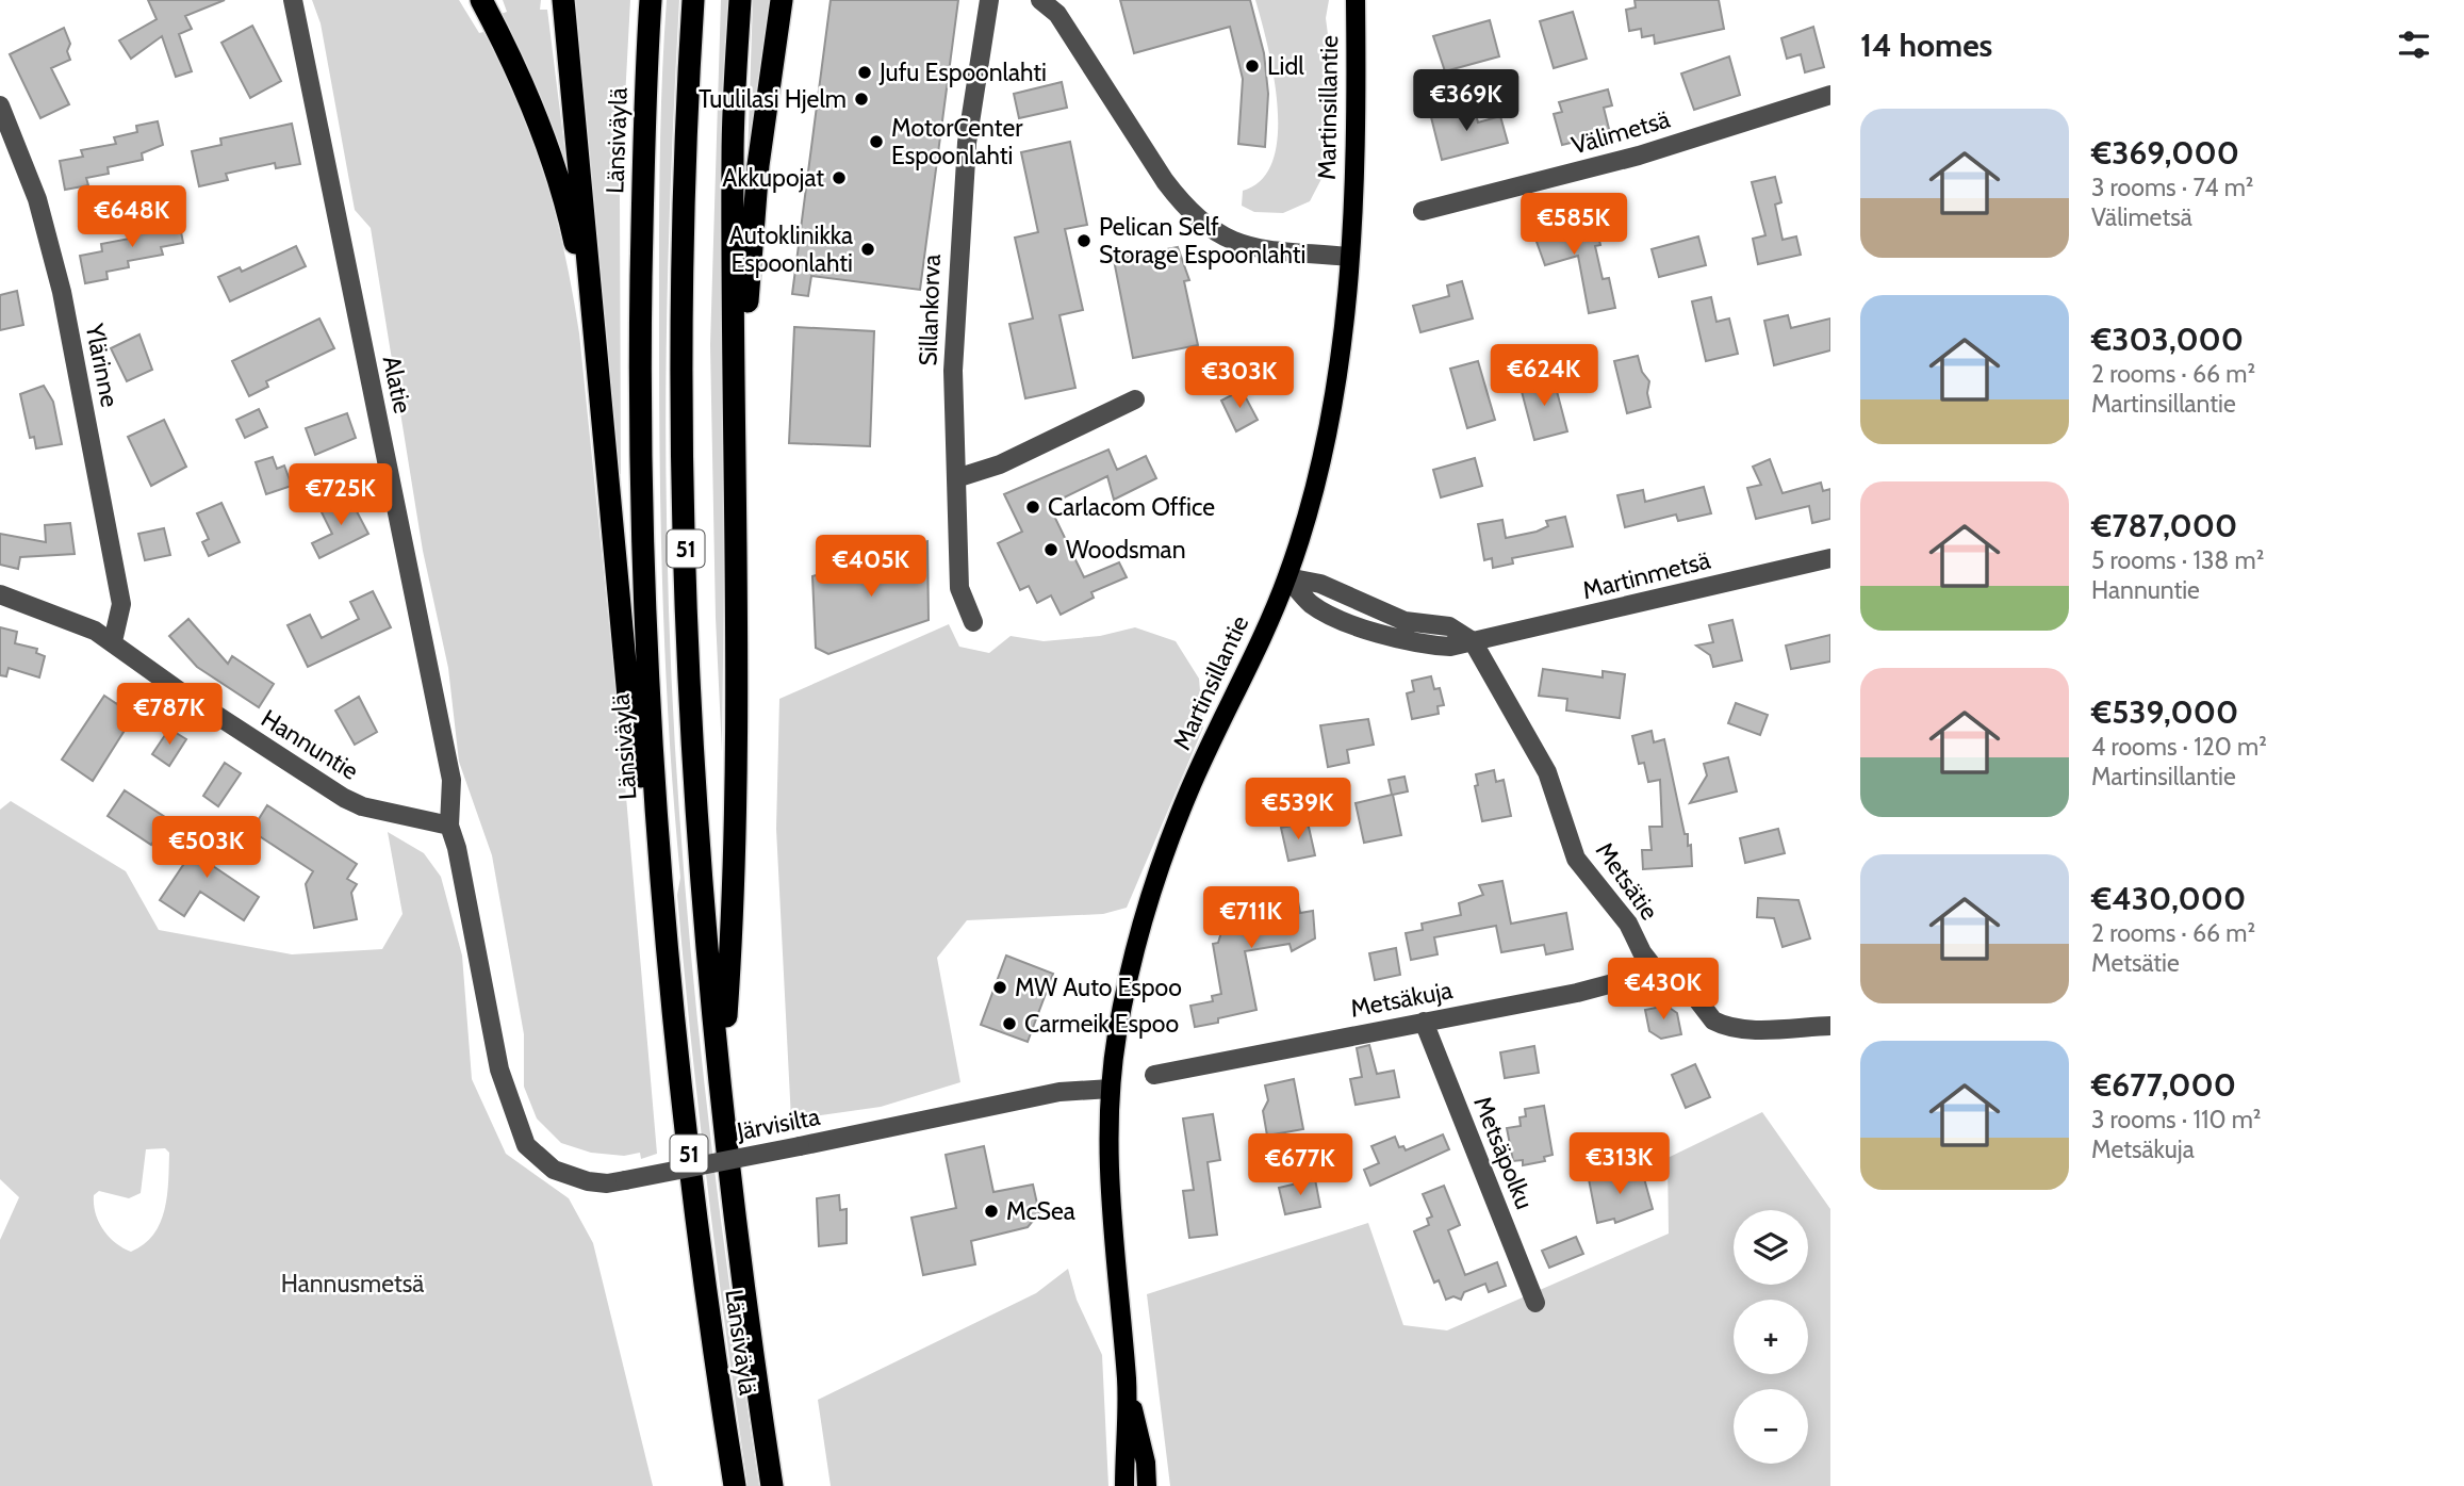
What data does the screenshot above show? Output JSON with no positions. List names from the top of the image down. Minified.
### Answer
{"streets":{"highway":["Länsiväylä","51"],"main road":["Martinsillantie"],"street":["Välimetsä","Sillankorva","Ylärinne","Alatie","Martinmetsä","Hannuntie","Metsätie","Metsäkuja","Järvisilta","Metsäpolku"]},"crossings":[["Martinsillantie","Martinmetsä"],["Martinsillantie","Järvisilta"],["Ylärinne","Hannuntie"],["Alatie","Hannuntie"],["Alatie","Järvisilta"],["Martinmetsä","Metsätie"],["Hannuntie","Järvisilta"],["Metsätie","Metsäkuja"],["Metsäkuja","Metsäpolku"]],"parks":["Hannusmetsä"],"places":["Lidl","Jufu Espoonlahti","Tuulilasi Hjelm","MotorCenter Espoonlahti","Akkupojat","Pelican Self Storage Espoonlahti","Autoklinikka Espoonlahti","Carlacom Office","Woodsman","MW Auto Espoo","Carmeik Espoo","McSea"],"page":{"heading":"14 homes","price":["€369K","€648K","€585K","€624K","€303K","€725K","€405K","€787K","€539K","€503K","€711K","€430K","€313K","€677K"],"list":[{"name":"€369,000","note":"3 rooms · 74 m² · Välimetsä"},{"name":"€303,000","note":"2 rooms · 66 m² · Martinsillantie"},{"name":"€787,000","note":"5 rooms · 138 m² · Hannuntie"},{"name":"€539,000","note":"4 rooms · 120 m² · Martinsillantie"},{"name":"€430,000","note":"2 rooms · 66 m² · Metsätie"},{"name":"€677,000","note":"3 rooms · 110 m² · Metsäkuja"}],"map_buttons":["+","−"]}}
